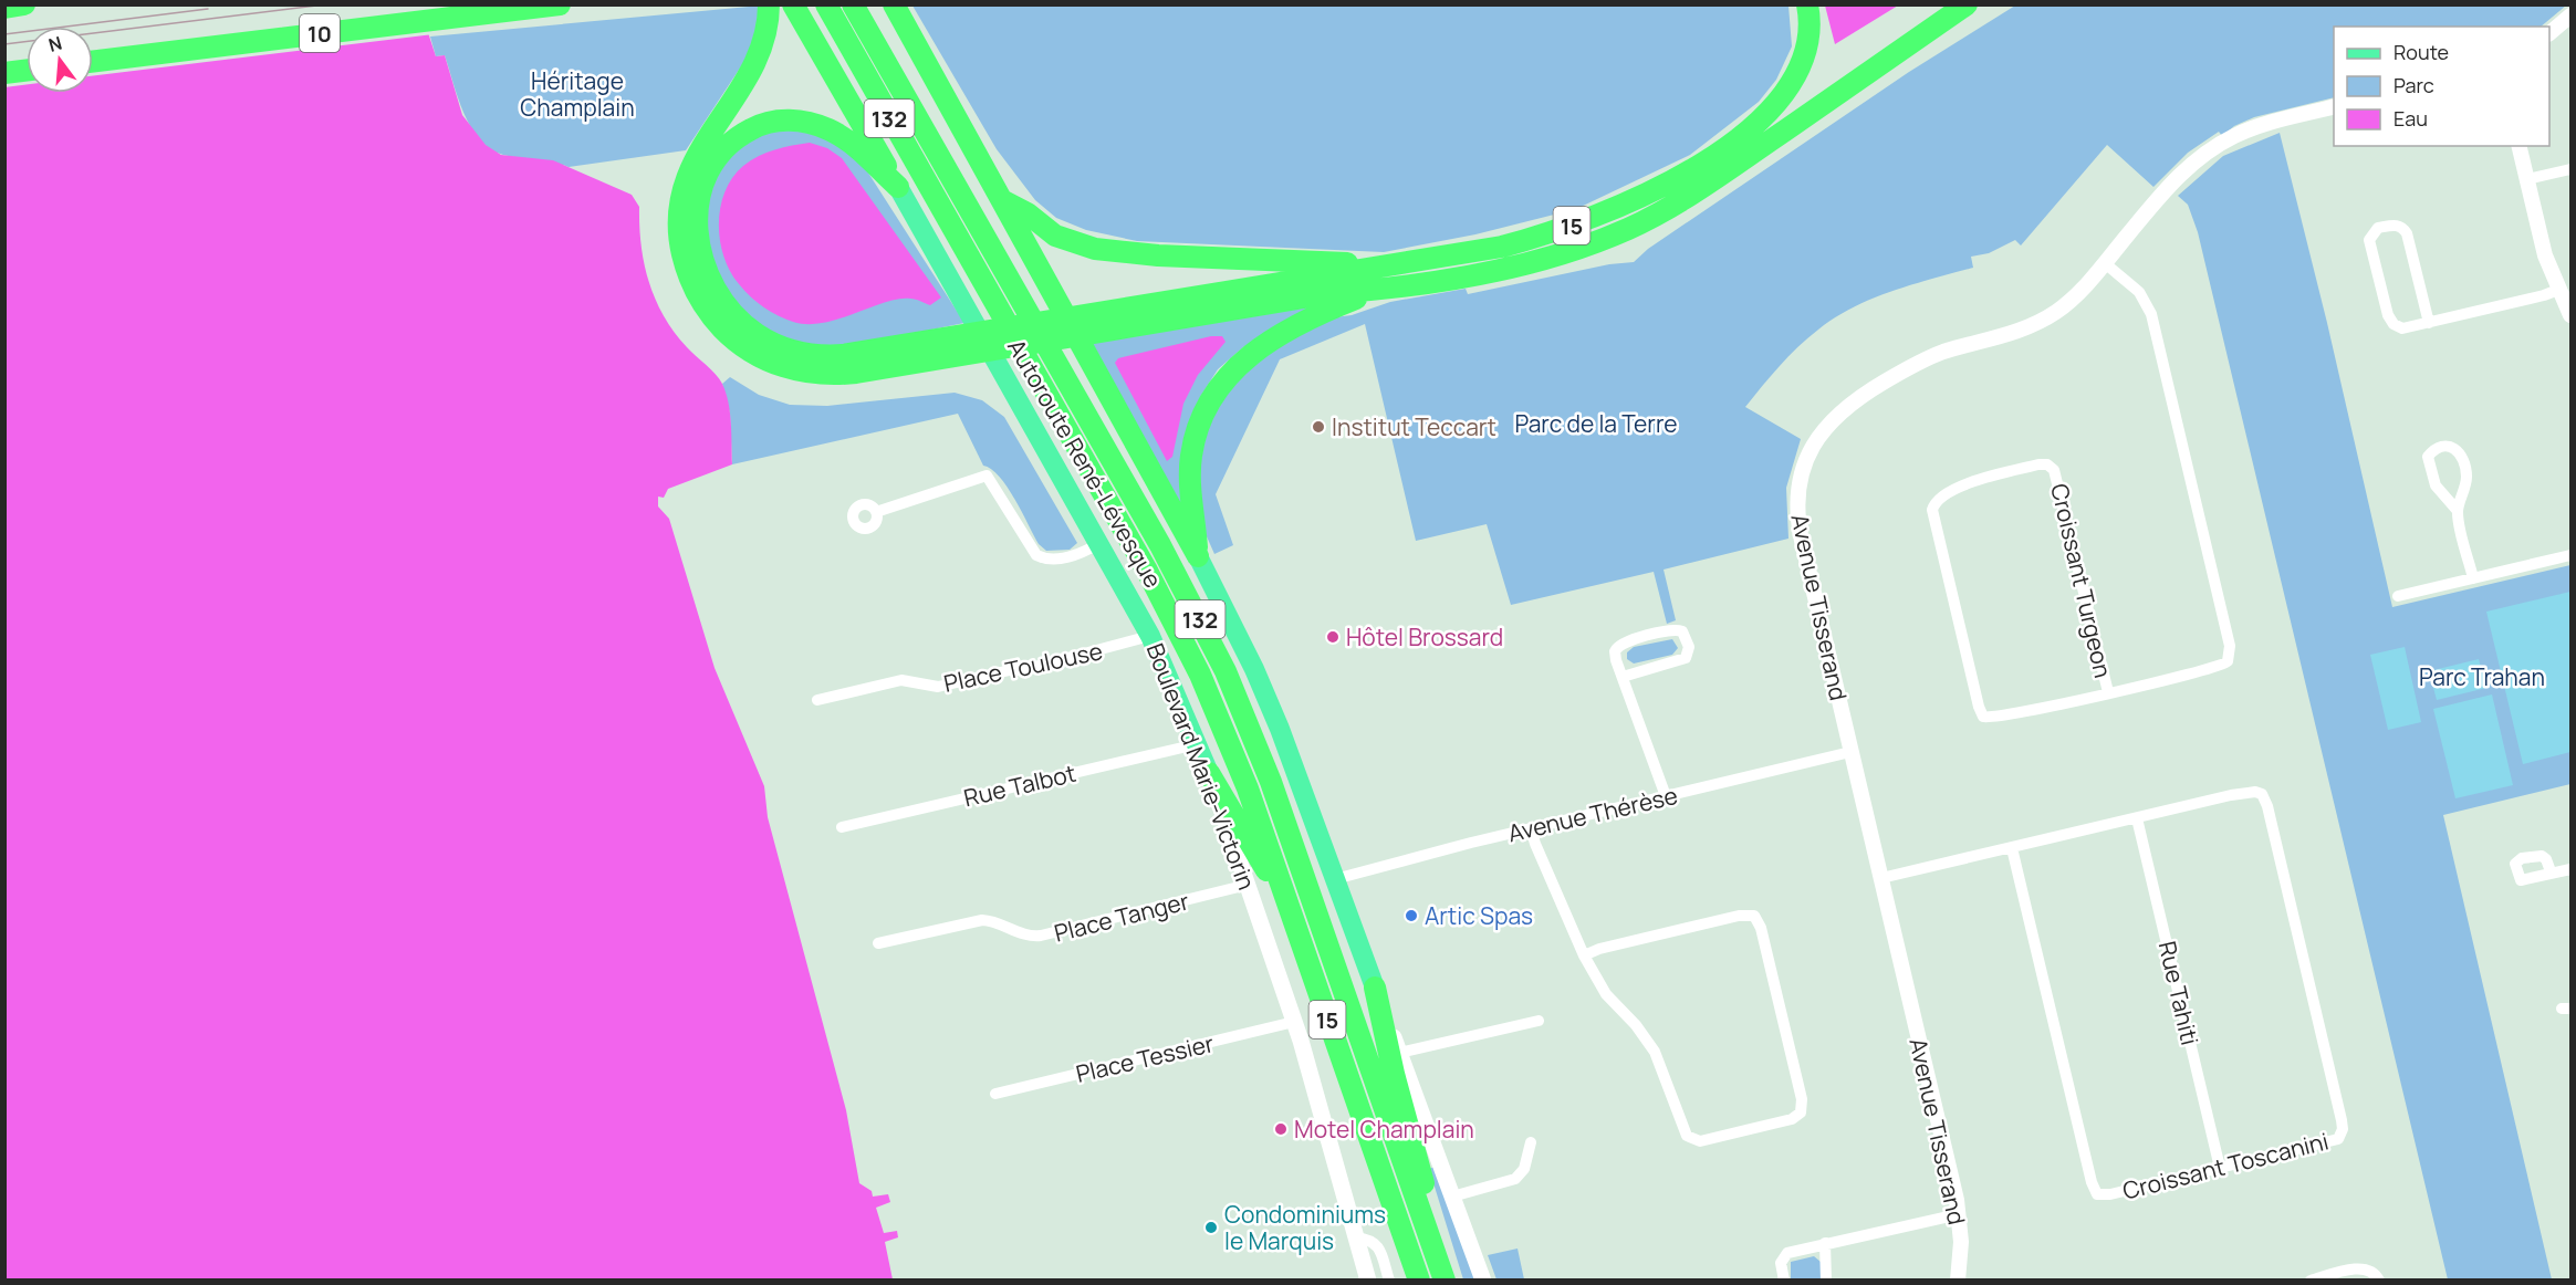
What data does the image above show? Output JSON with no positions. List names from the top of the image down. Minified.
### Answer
{"streets":{"highway":["10","132","15","Autoroute René-Lévesque"],"main road":["Boulevard Marie-Victorin"],"street":["Croissant Turgeon","Avenue Tisserand","Place Toulouse","Rue Talbot","Avenue Thérèse","Place Tanger","Rue Tahiti","Place Tessier","Croissant Toscanini"]},"crossings":[["Croissant Turgeon","Avenue Tisserand"],["Avenue Tisserand","Avenue Thérèse"],["Avenue Tisserand","Croissant Toscanini"],["Place Toulouse","Boulevard Marie-Victorin"],["Boulevard Marie-Victorin","Rue Talbot"],["Boulevard Marie-Victorin","Place Tanger"],["Boulevard Marie-Victorin","Place Tessier"],["Rue Tahiti","Croissant Toscanini"]],"parks":["Héritage Champlain","Parc de la Terre","Parc Trahan"],"places":["Institut Teccart","Hôtel Brossard","Artic Spas","Motel Champlain","Condominiums le Marquis"],"legend":["Route","Parc","Eau"],"north":"top"}
